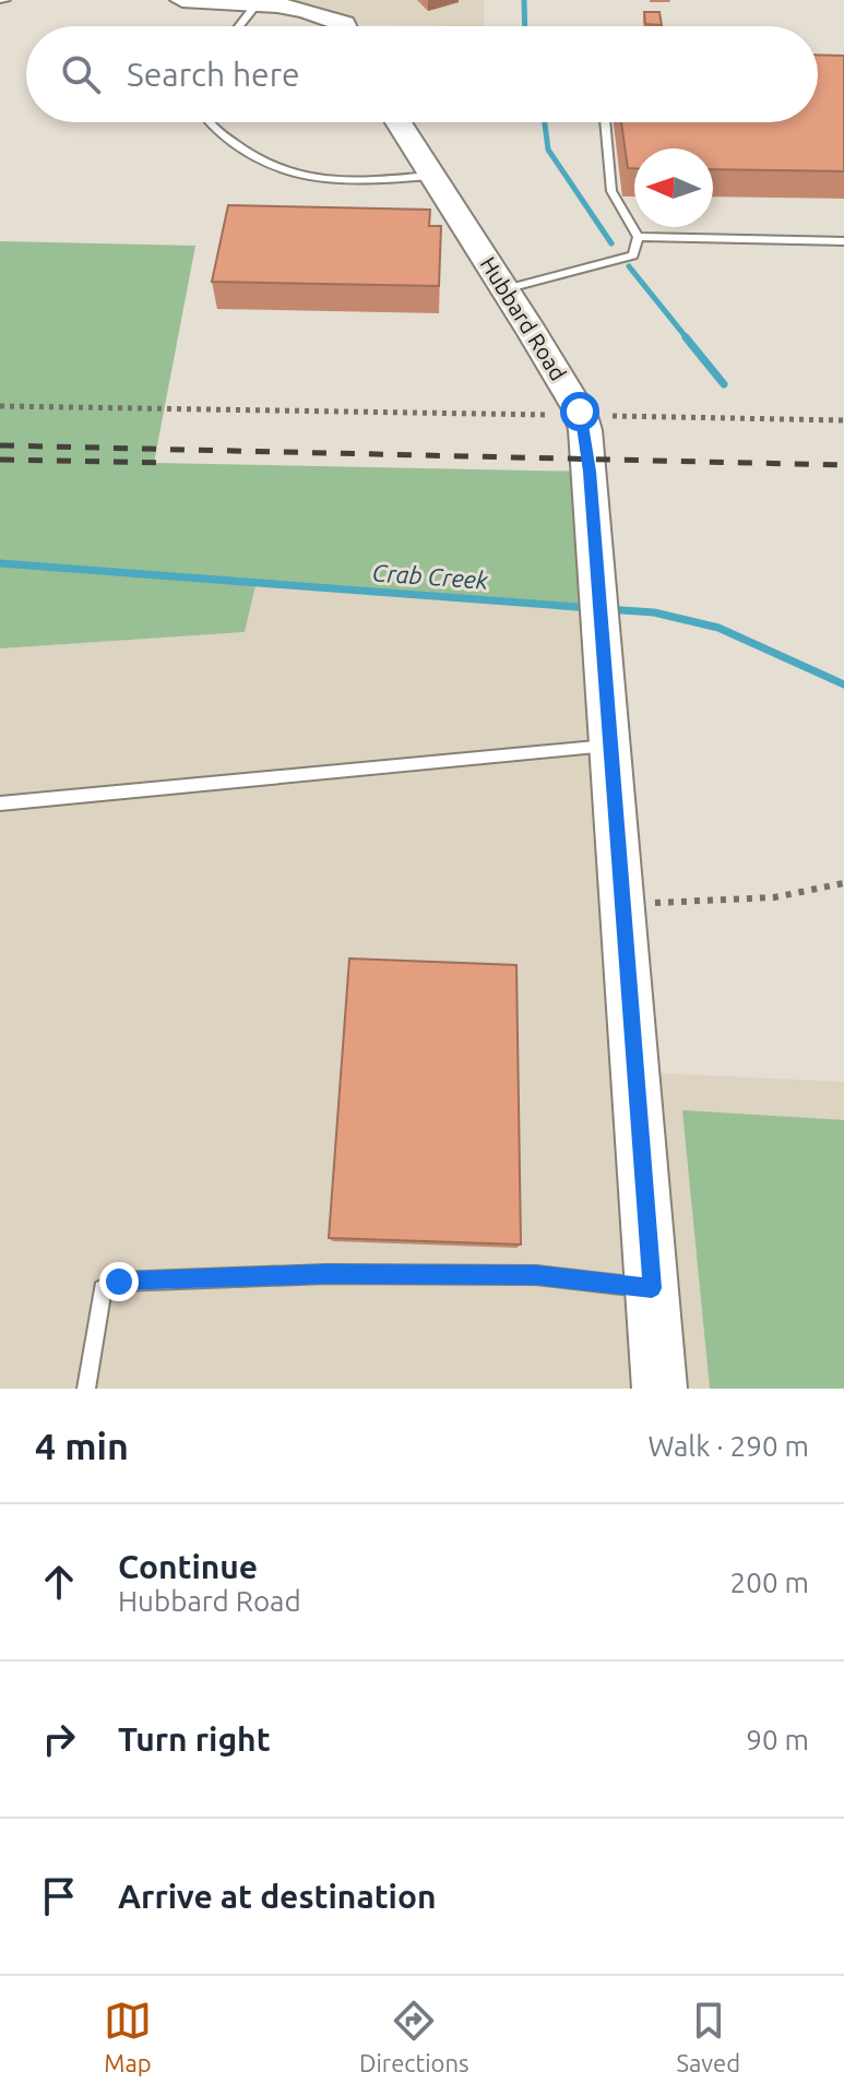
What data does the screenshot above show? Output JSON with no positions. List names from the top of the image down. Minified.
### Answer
{"streets":{"street":["Hubbard Road"]},"water":["Crab Creek"],"north":"left","page":{"search":"Search here","heading":["4 min","Walk · 290 m"],"list":[["Continue","Hubbard Road","200 m"],["Turn right","90 m"],"Arrive at destination"],"nav":["Map","Directions","Saved"]}}
